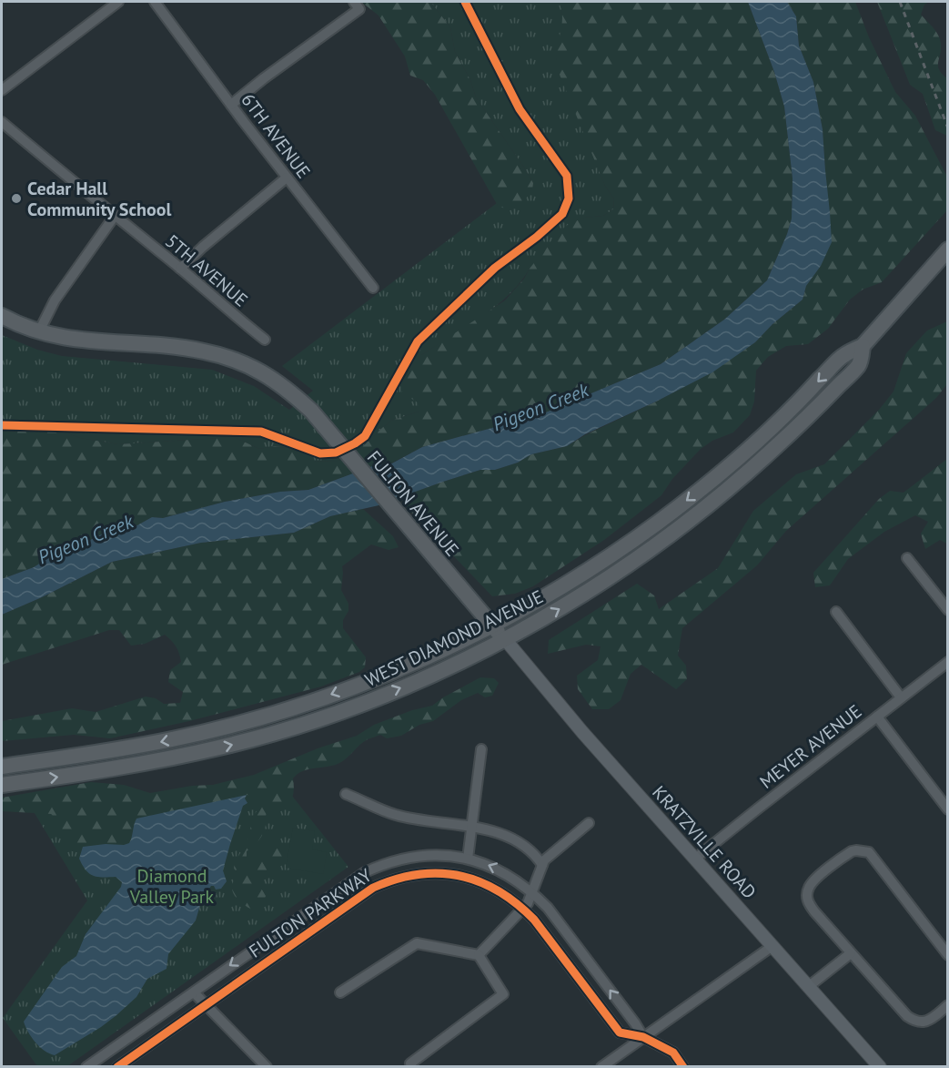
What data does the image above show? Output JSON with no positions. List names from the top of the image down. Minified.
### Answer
{"streets":{"main road":["FULTON AVENUE","WEST DIAMOND AVENUE","KRATZVILLE ROAD"],"street":["6TH AVENUE","5TH AVENUE","MEYER AVENUE","FULTON PARKWAY"]},"crossings":[["FULTON AVENUE","WEST DIAMOND AVENUE"],["FULTON AVENUE","KRATZVILLE ROAD"],["WEST DIAMOND AVENUE","KRATZVILLE ROAD"],["MEYER AVENUE","KRATZVILLE ROAD"]],"water":["Pigeon Creek"],"parks":["Diamond Valley Park"],"places":["Cedar Hall Community School"]}
